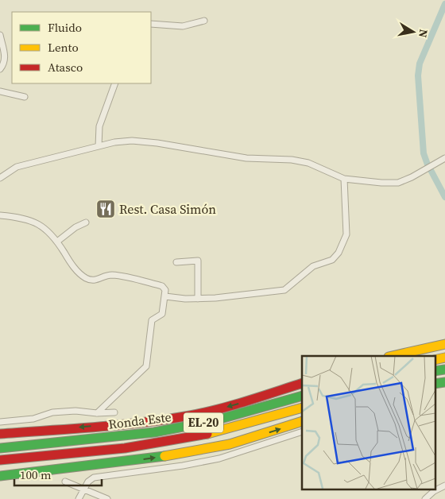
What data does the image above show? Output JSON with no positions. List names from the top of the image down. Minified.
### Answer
{"streets":{"highway":["Ronda Este","EL-20"]},"crossings":[["Ronda Este","EL-20"]],"places":{"restaurant":["Rest. Casa Simón"]},"legend":["Fluido","Lento","Atasco"],"scale_bar":"100 m","north":"right"}
